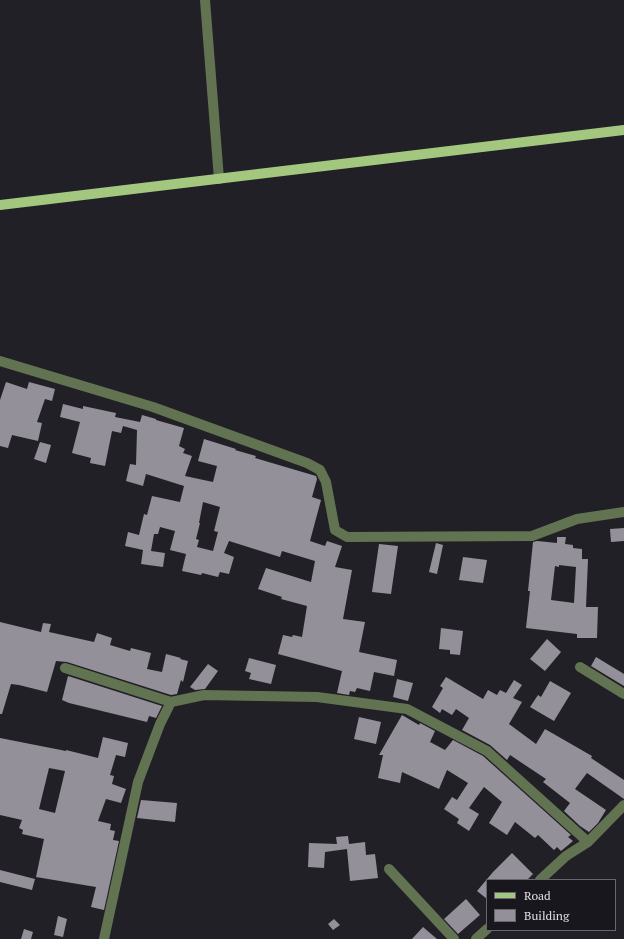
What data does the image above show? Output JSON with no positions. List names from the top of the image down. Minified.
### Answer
{"legend":["Road","Building"]}
